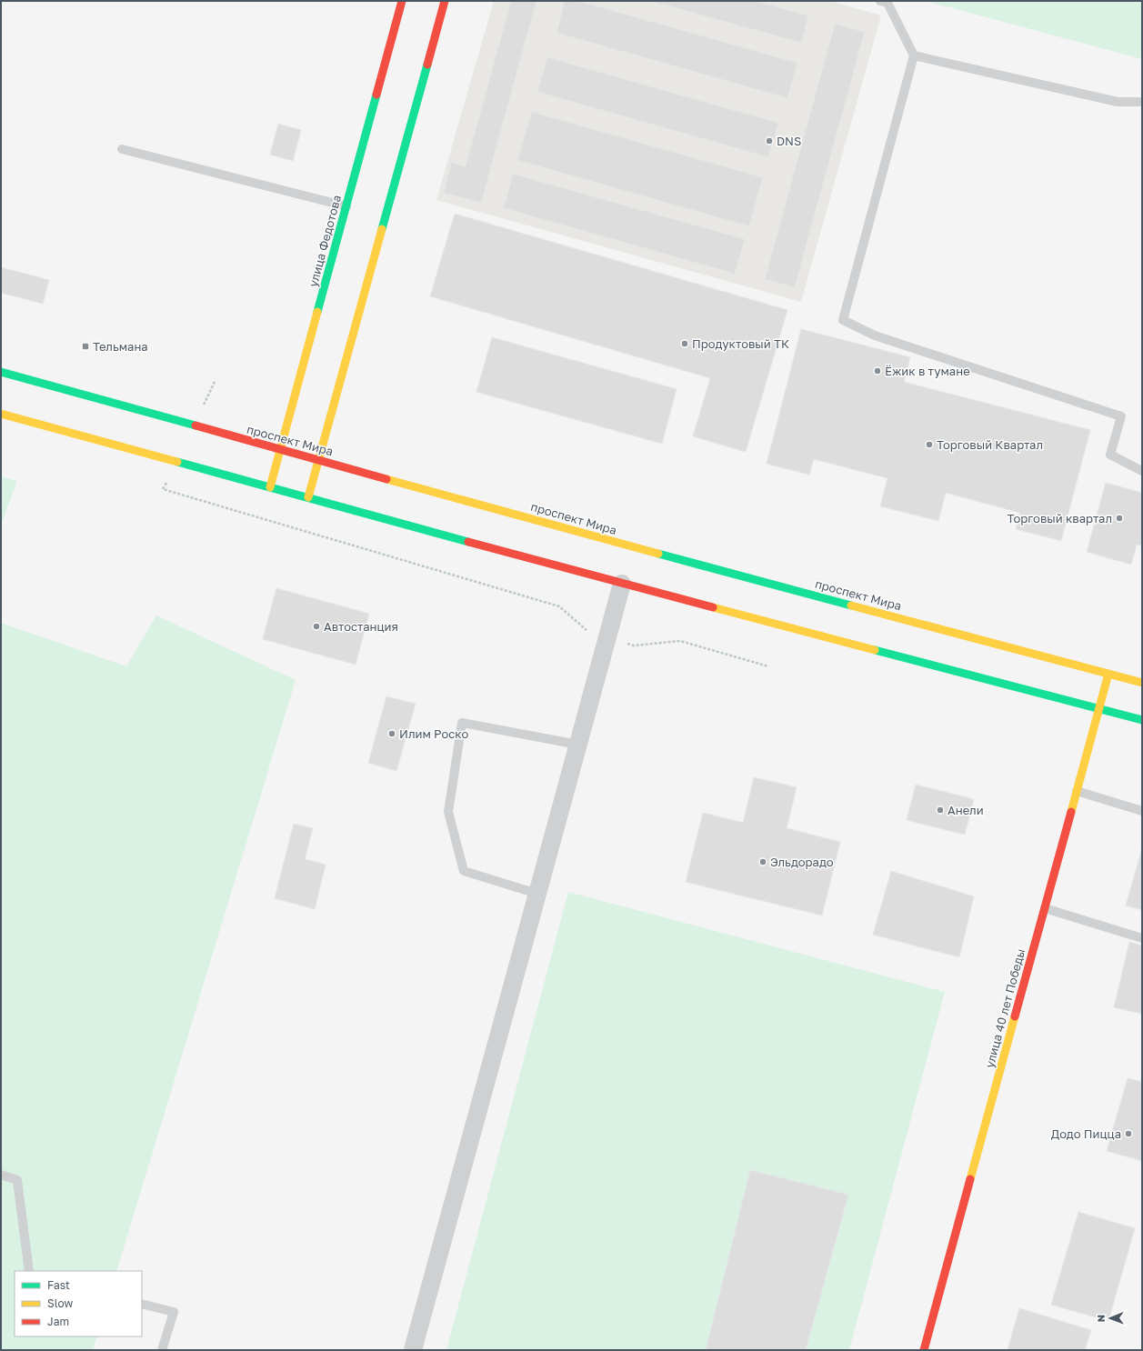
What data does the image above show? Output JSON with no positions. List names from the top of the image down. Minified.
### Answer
{"streets":{"street":["улица Федотова","проспект Мира","улица 40 лет Победы"]},"crossings":[["улица Федотова","проспект Мира"],["проспект Мира","улица 40 лет Победы"]],"places":{"other":["DNS","Продуктовый ТК","Ёжик в тумане","Торговый Квартал","Торговый квартал","Автостанция","Илим Роско","Анели","Эльдорадо","Додо Пицца"],"transit":["Тельмана"]},"legend":["Fast","Slow","Jam"],"north":"left"}
